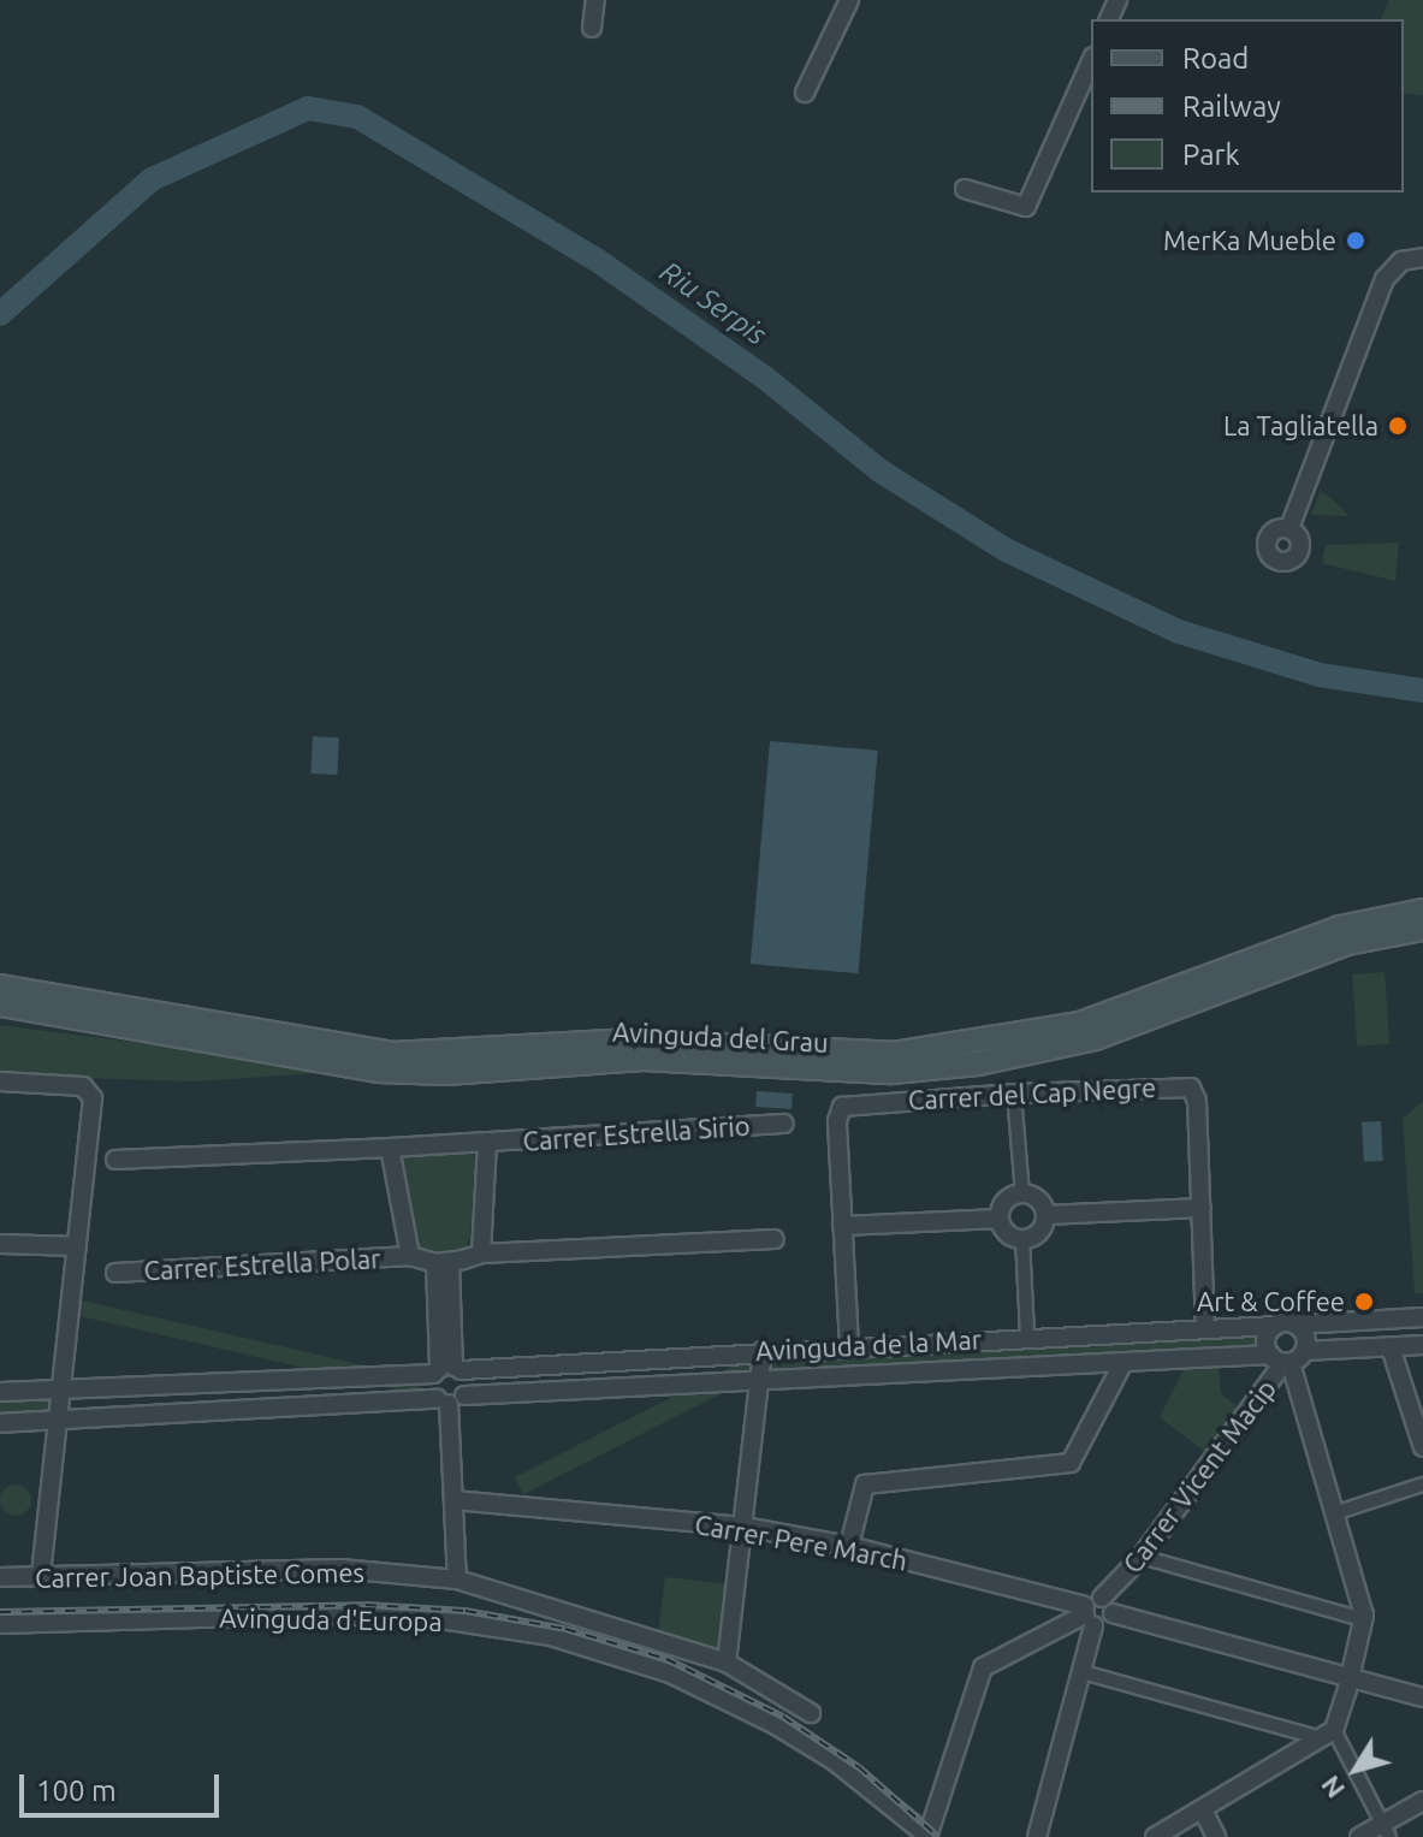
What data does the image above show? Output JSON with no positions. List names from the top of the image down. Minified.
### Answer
{"streets":{"main road":["Avinguda del Grau"],"street":["Carrer del Cap Negre","Carrer Estrella Sirio","Carrer Estrella Polar","Avinguda de la Mar","Carrer Vicent Macip","Carrer Pere March","Carrer Joan Baptiste Comes","Avinguda d'Europa"]},"crossings":[["Avinguda de la Mar","Carrer Vicent Macip"],["Carrer Vicent Macip","Carrer Pere March"]],"water":["Riu Serpis"],"places":["MerKa Mueble","La Tagliatella","Art & Coffee"],"legend":["Road","Railway","Park"],"scale_bar":"100 m","north":"bottom left"}
